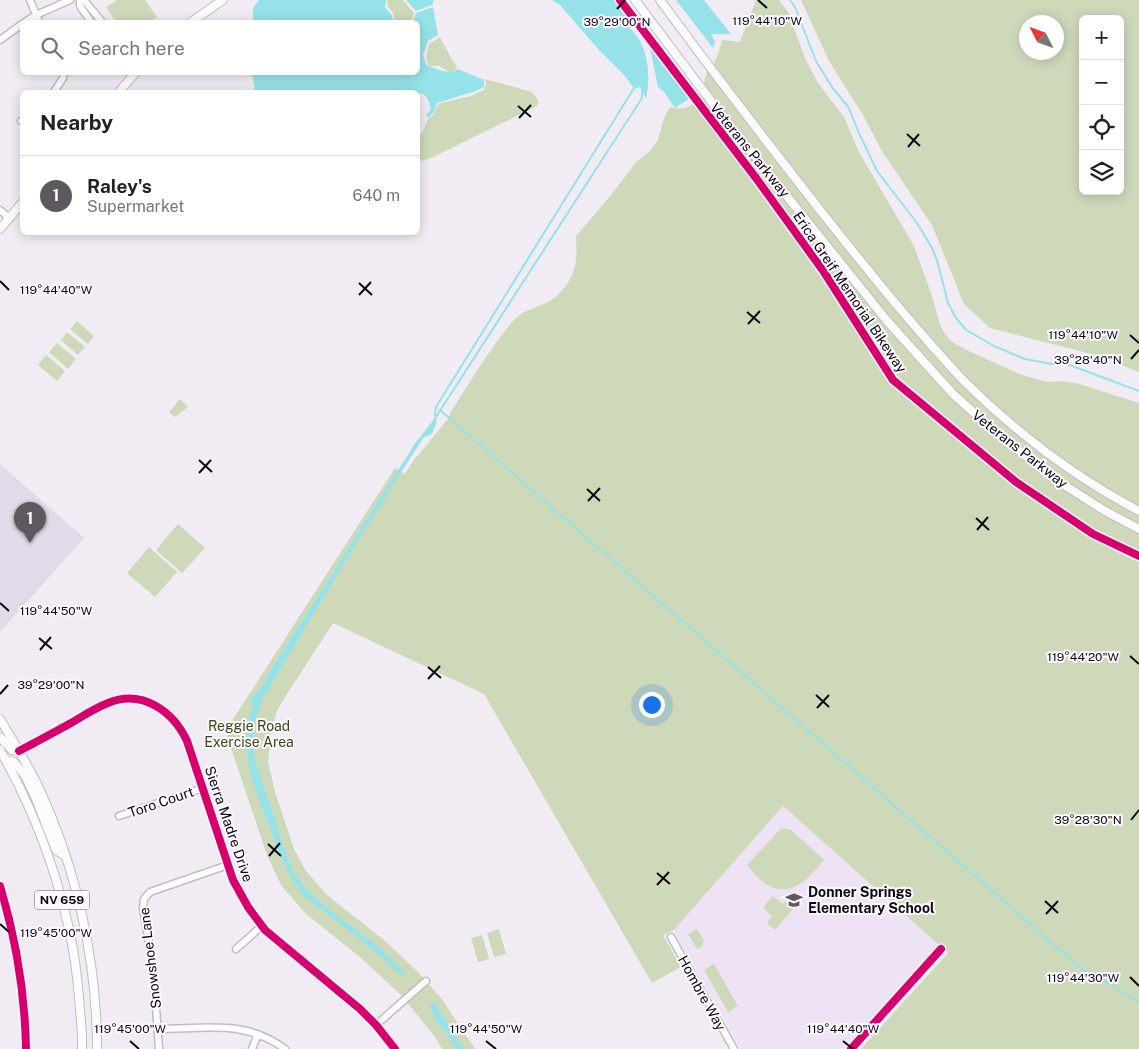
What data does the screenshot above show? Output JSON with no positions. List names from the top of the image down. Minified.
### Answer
{"streets":{"main road":["Veterans Parkway","NV 659"],"street":["Toro Court","Sierra Madre Drive","Snowshoe Lane","Hombre Way"],"cycle path":["Erica Greif Memorial Bikeway"]},"crossings":[["Toro Court","Sierra Madre Drive"],["Sierra Madre Drive","NV 659"],["Sierra Madre Drive","Snowshoe Lane"]],"parks":["Reggie Road Exercise Area"],"places":{"school or university":["Donner Springs Elementary School"]},"north":"top left","page":{"map_buttons":["+","−"],"search":"Search here","heading":"Nearby","list":[{"mark":"1","name":"Raley's","note":"Supermarket","value":"640 m"}],"pins":"1"},"coordinates":["119°44'10\"W","39°29'00\"N","119°44'40\"W","39°28'40\"N","119°44'50\"W","119°44'20\"W","39°28'30\"N","119°45'00\"W","119°44'30\"W"]}
